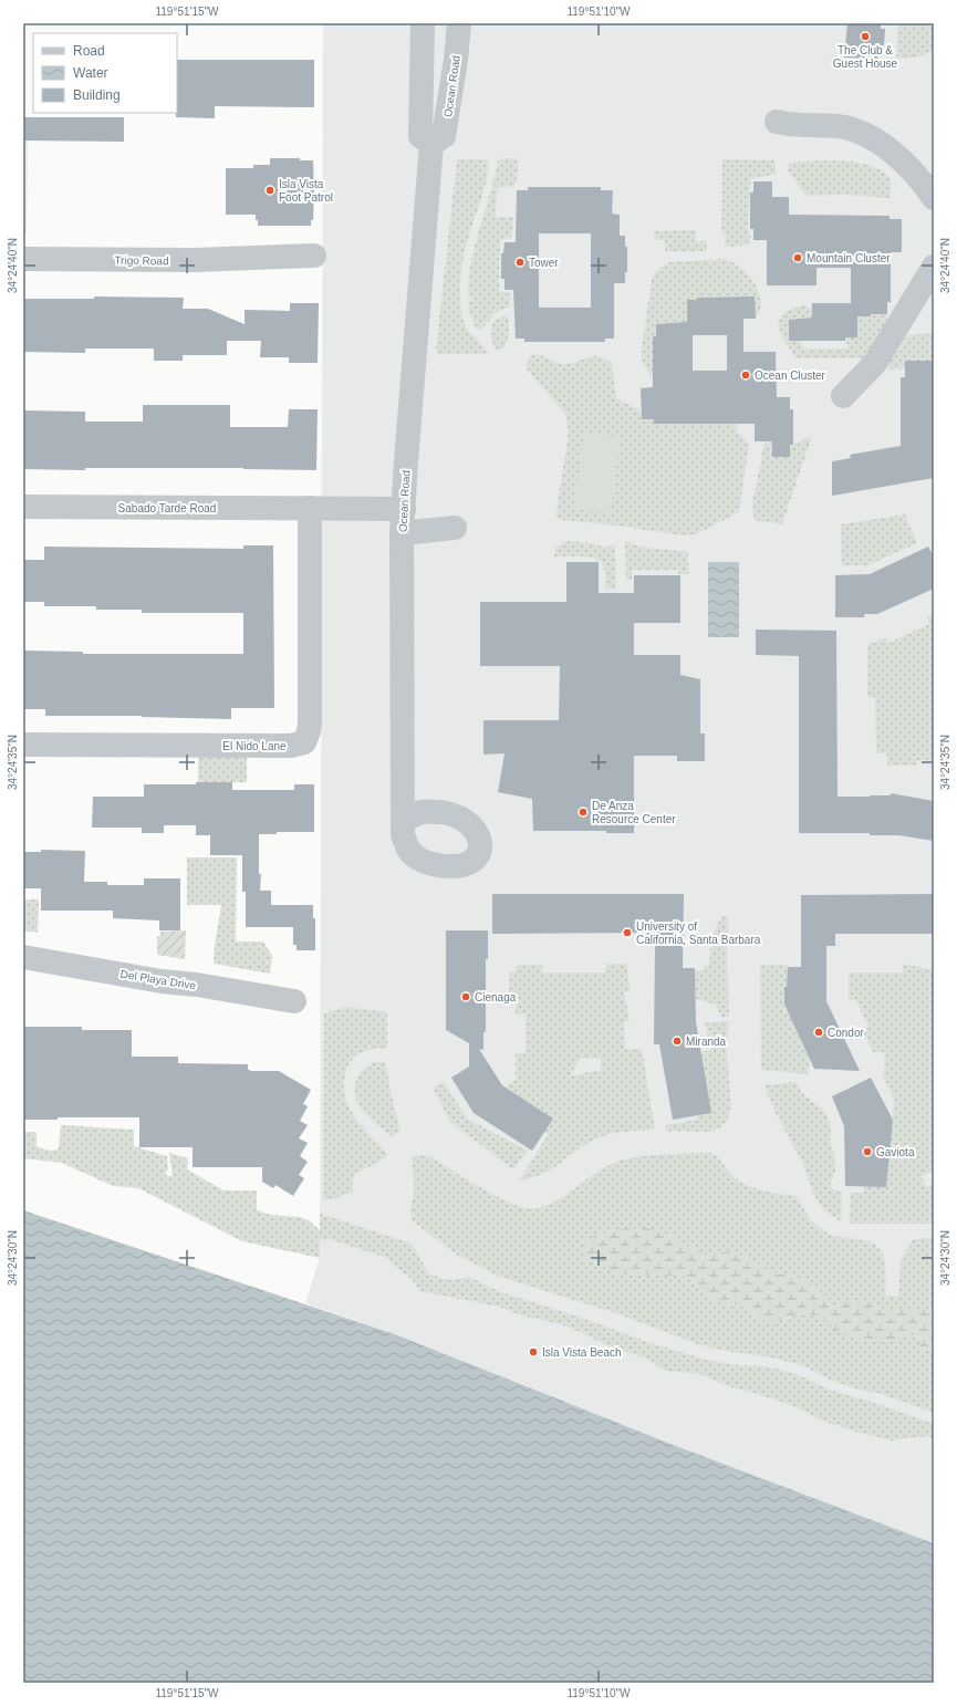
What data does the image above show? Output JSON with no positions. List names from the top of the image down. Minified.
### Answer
{"streets":{"street":["Ocean Road","Trigo Road","Sabado Tarde Road","El Nido Lane","Del Playa Drive"]},"crossings":[["Ocean Road","Sabado Tarde Road"],["Sabado Tarde Road","El Nido Lane"]],"places":["The Club & Guest House","Isla Vista Foot Patrol","Mountain Cluster","Tower","Ocean Cluster","De Anza Resource Center","University of California, Santa Barbara","Cienaga","Condor","Miranda","Gaviota","Isla Vista Beach"],"legend":["Road","Water","Building"],"coordinates":["119°51'15\"W","119°51'10\"W","34°24'40\"N","34°24'35\"N","34°24'30\"N"]}
